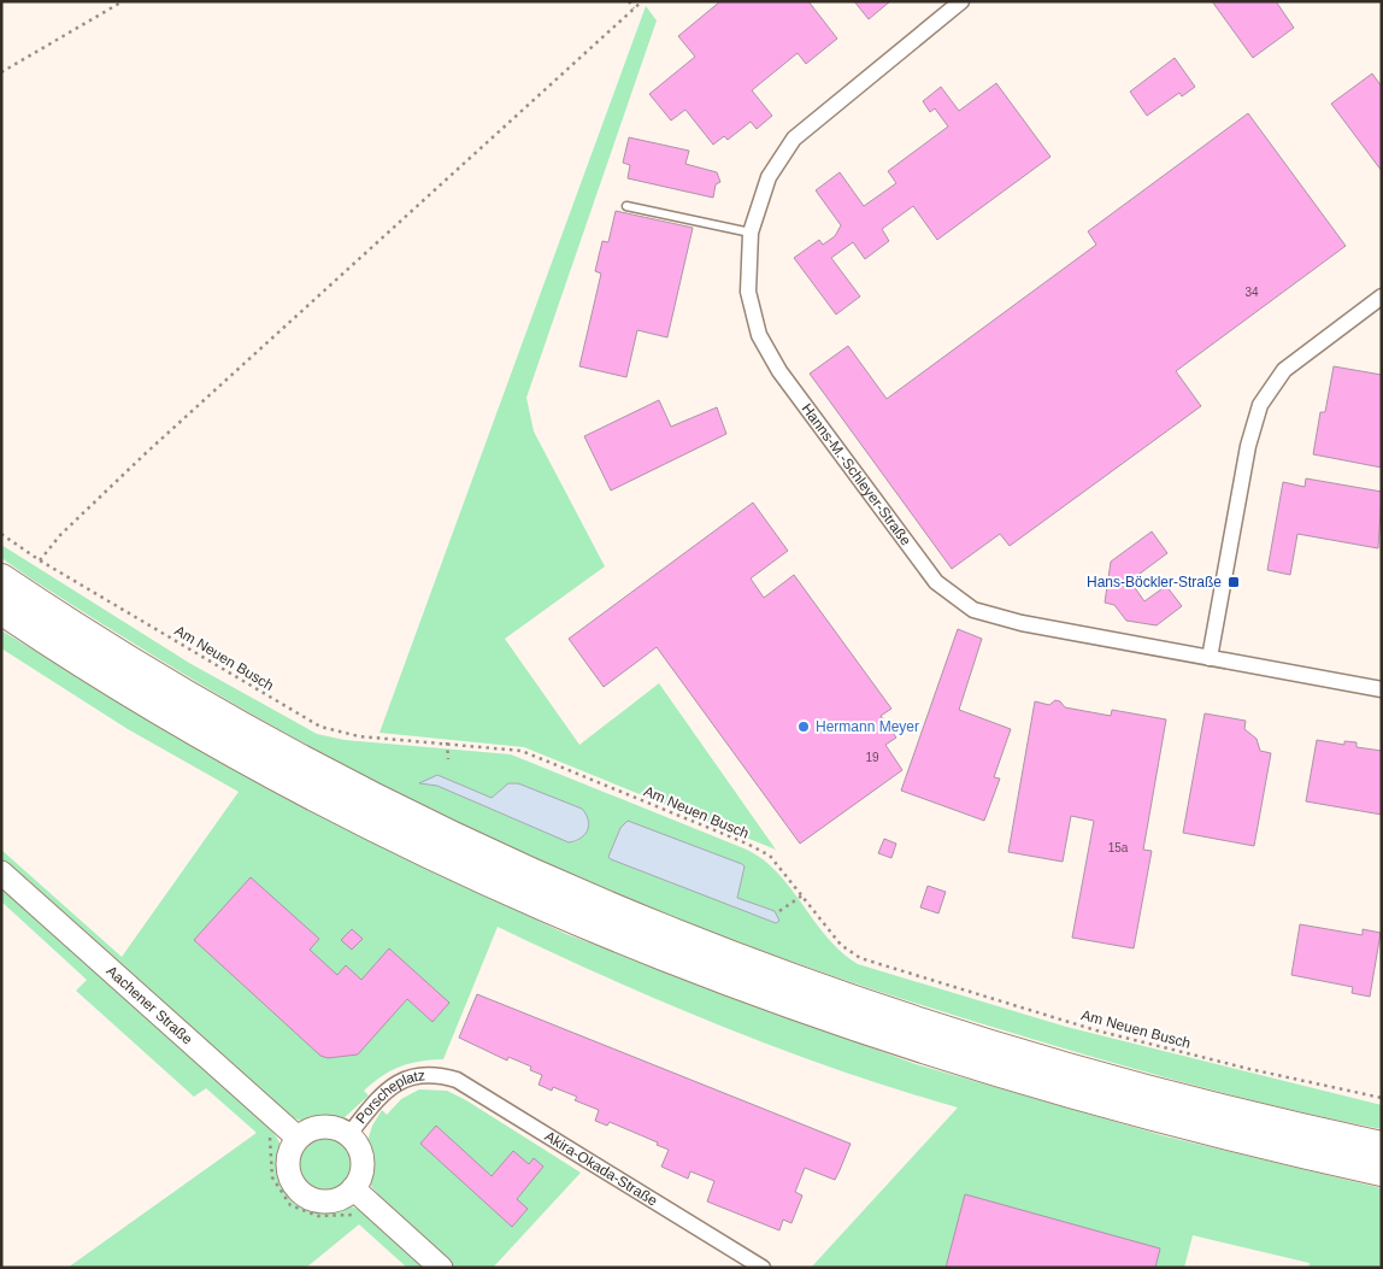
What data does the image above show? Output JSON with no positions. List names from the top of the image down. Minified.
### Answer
{"streets":{"street":["Hanns-M.-Schleyer-Straße","Aachener Straße","Porscheplatz","Akira-Okada-Straße"],"path":["Am Neuen Busch"]},"crossings":[["Aachener Straße","Porscheplatz"],["Porscheplatz","Akira-Okada-Straße"]],"places":{"transit":["Hans-Böckler-Straße"],"other":["Hermann Meyer"]},"house_numbers":["34","19","15a"]}
